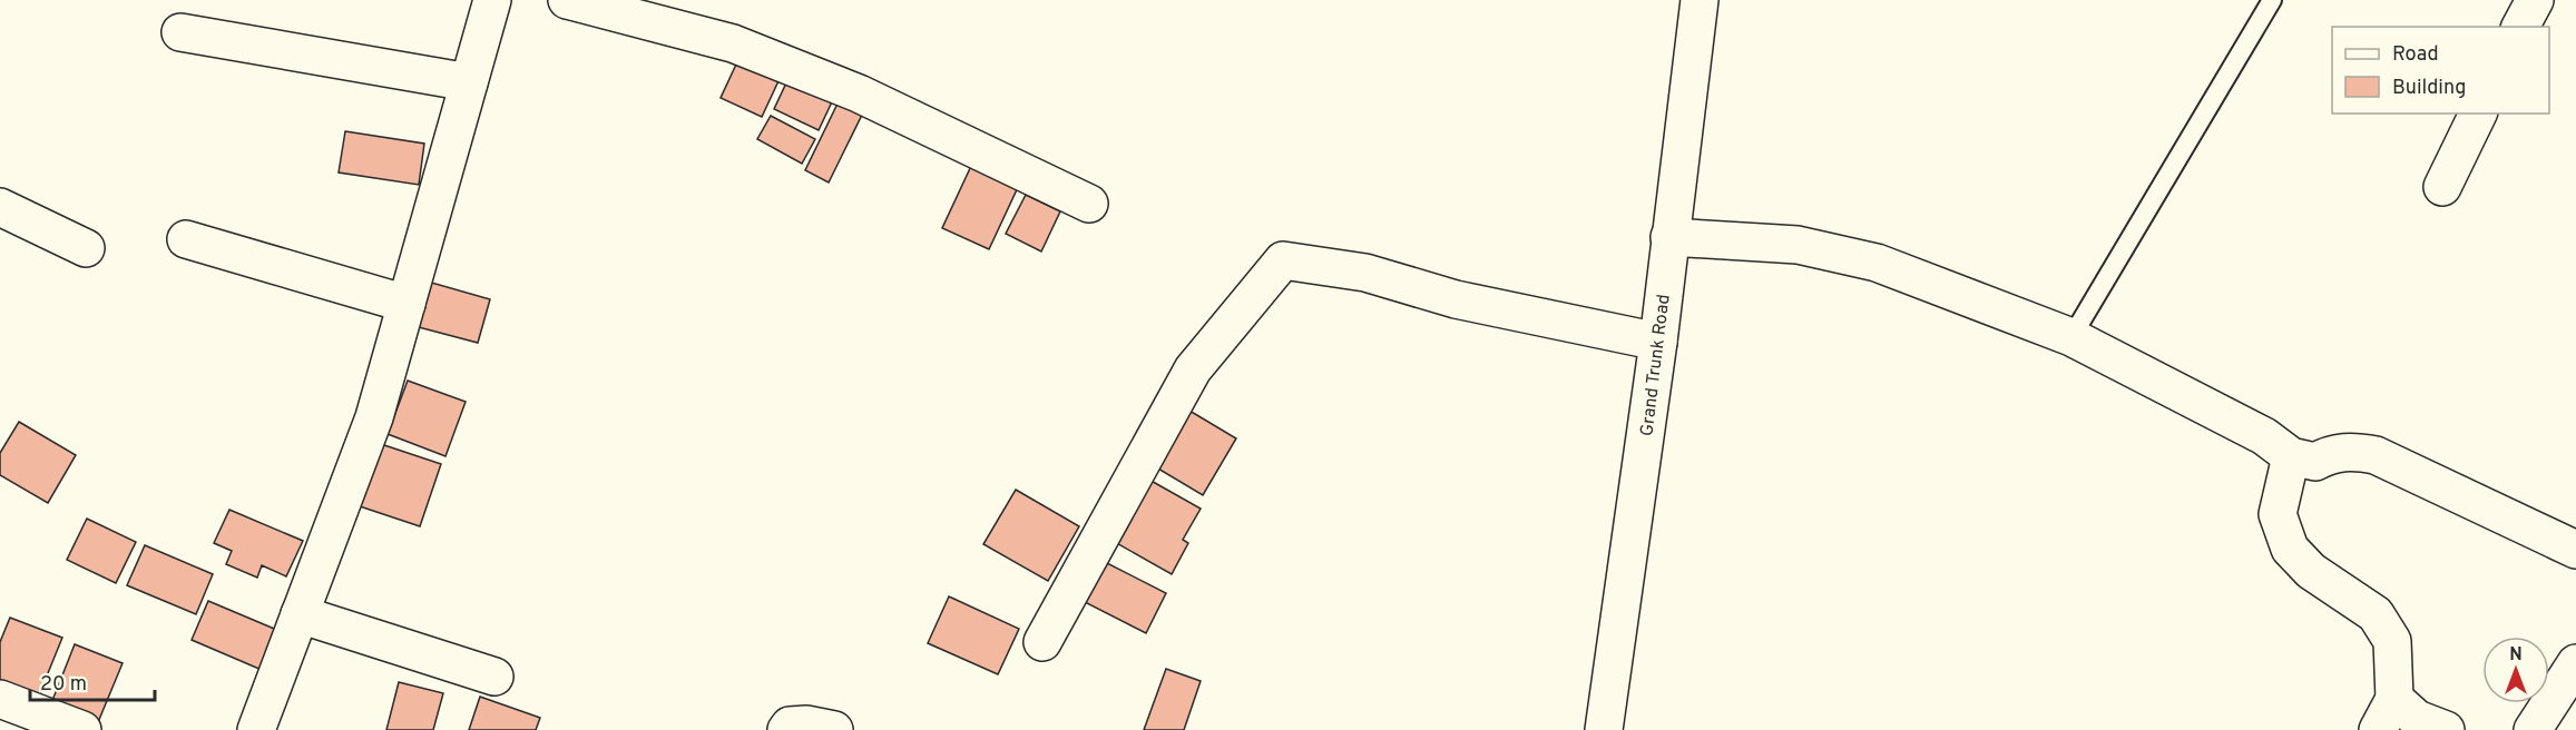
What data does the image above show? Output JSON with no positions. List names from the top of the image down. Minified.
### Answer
{"streets":{"street":["Grand Trunk Road"]},"legend":["Road","Building"],"scale_bar":"20 m","north":"top"}
